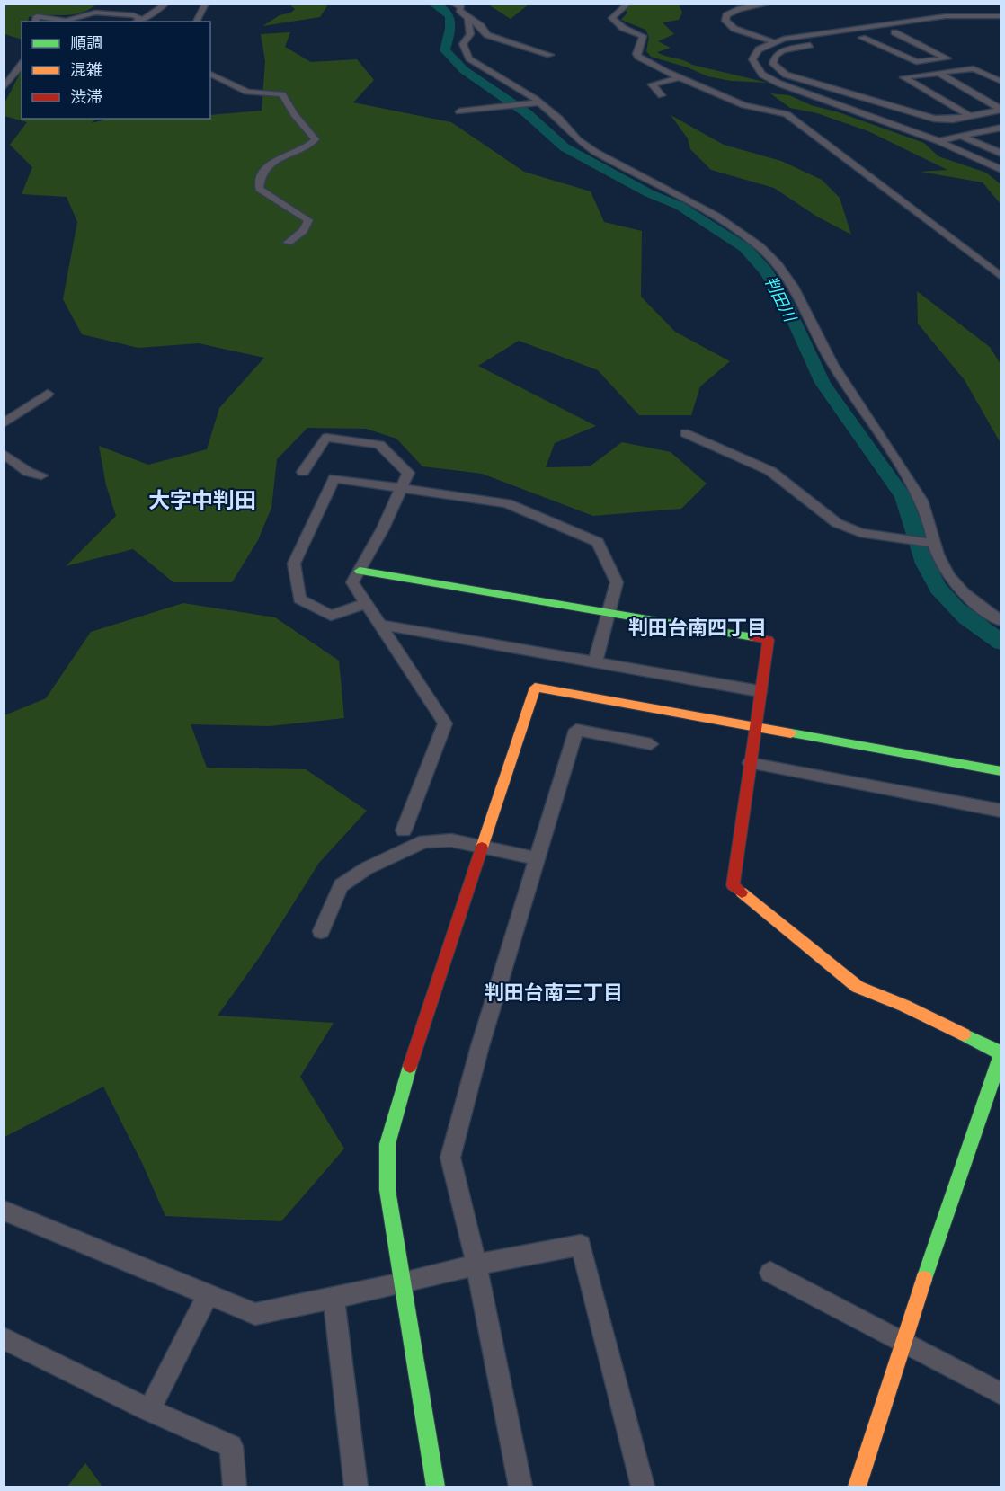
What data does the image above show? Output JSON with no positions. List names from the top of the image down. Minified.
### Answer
{"districts":["大字中判田","判田台南四丁目","判田台南三丁目"],"water":["判田川"],"legend":["順調","混雑","渋滞"]}
